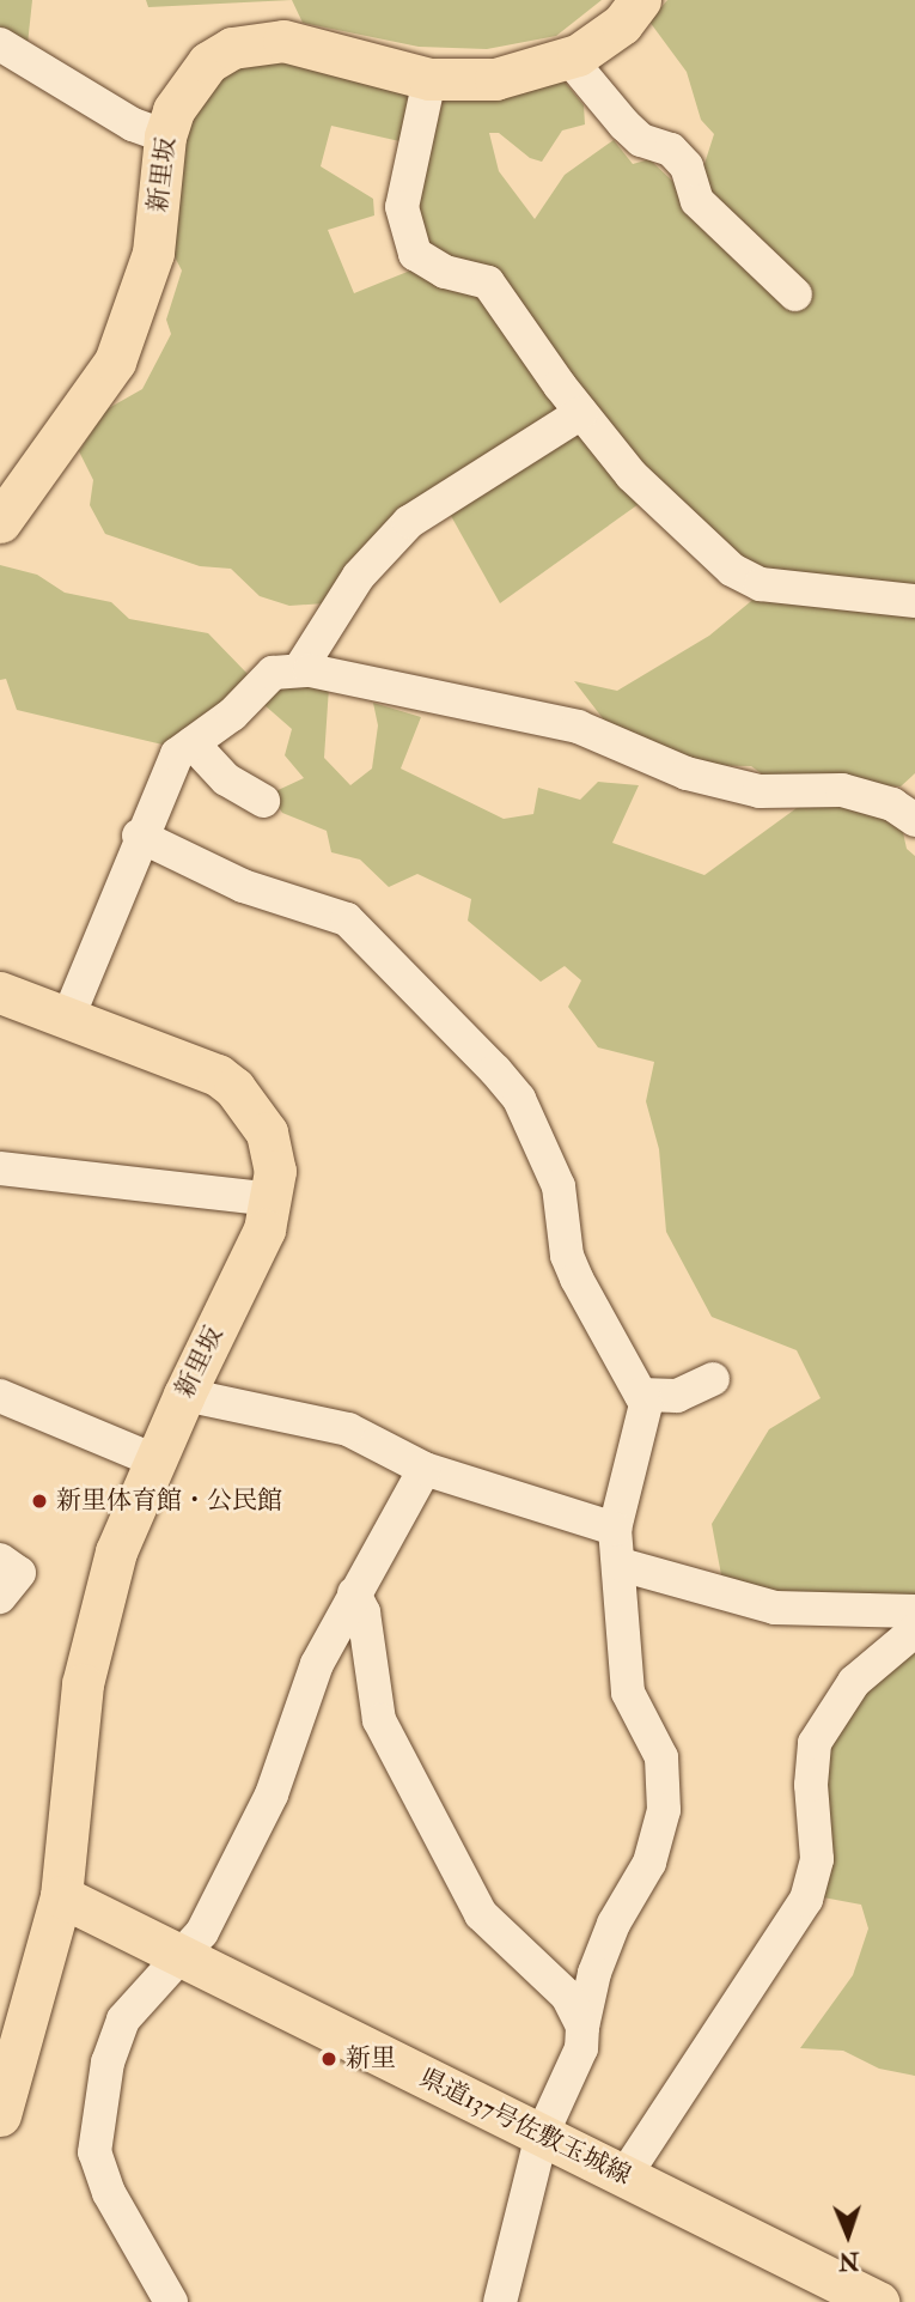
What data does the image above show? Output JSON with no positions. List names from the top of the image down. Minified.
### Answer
{"streets":{"main road":["新里坂","県道137号佐敷玉城線"]},"crossings":[["新里坂","県道137号佐敷玉城線"]],"places":["新里体育館・公民館","新里"],"north":"bottom"}
